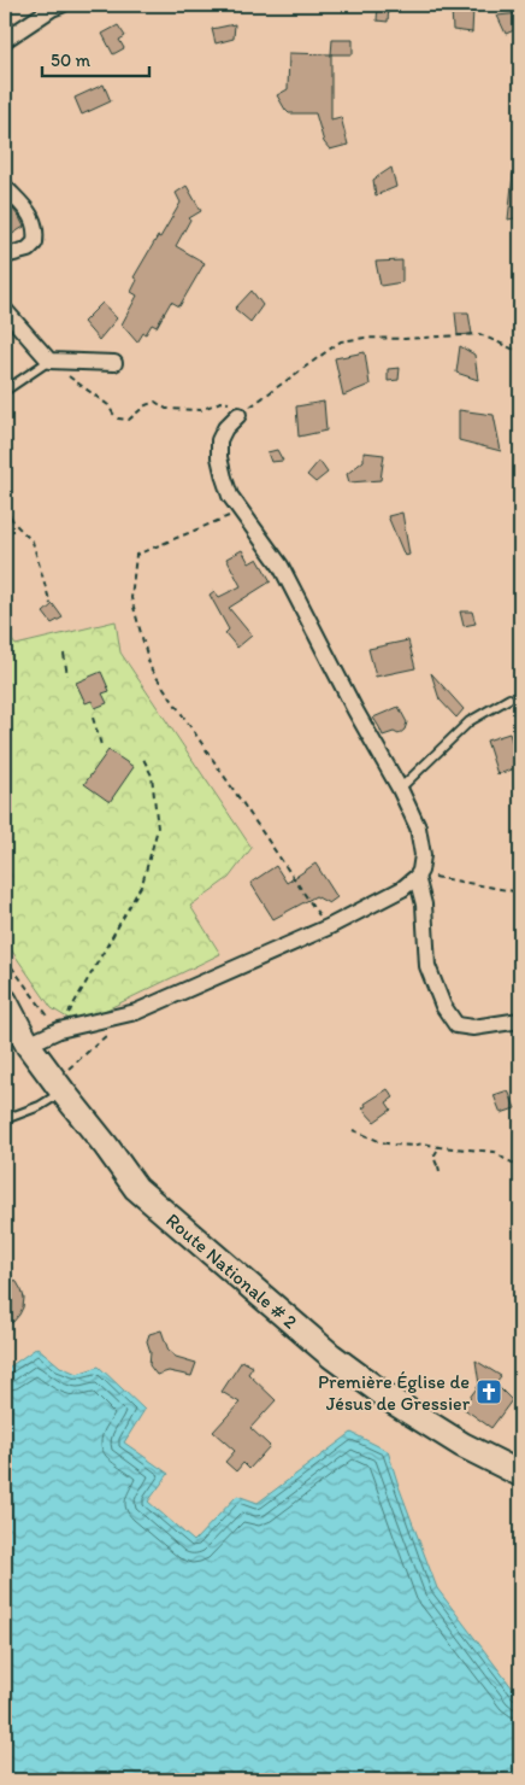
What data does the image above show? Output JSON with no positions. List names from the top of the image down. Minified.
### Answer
{"streets":{"main road":["Route Nationale # 2"]},"places":{"church":["Première Église de Jésus de Gressier"]},"scale_bar":"50 m"}
